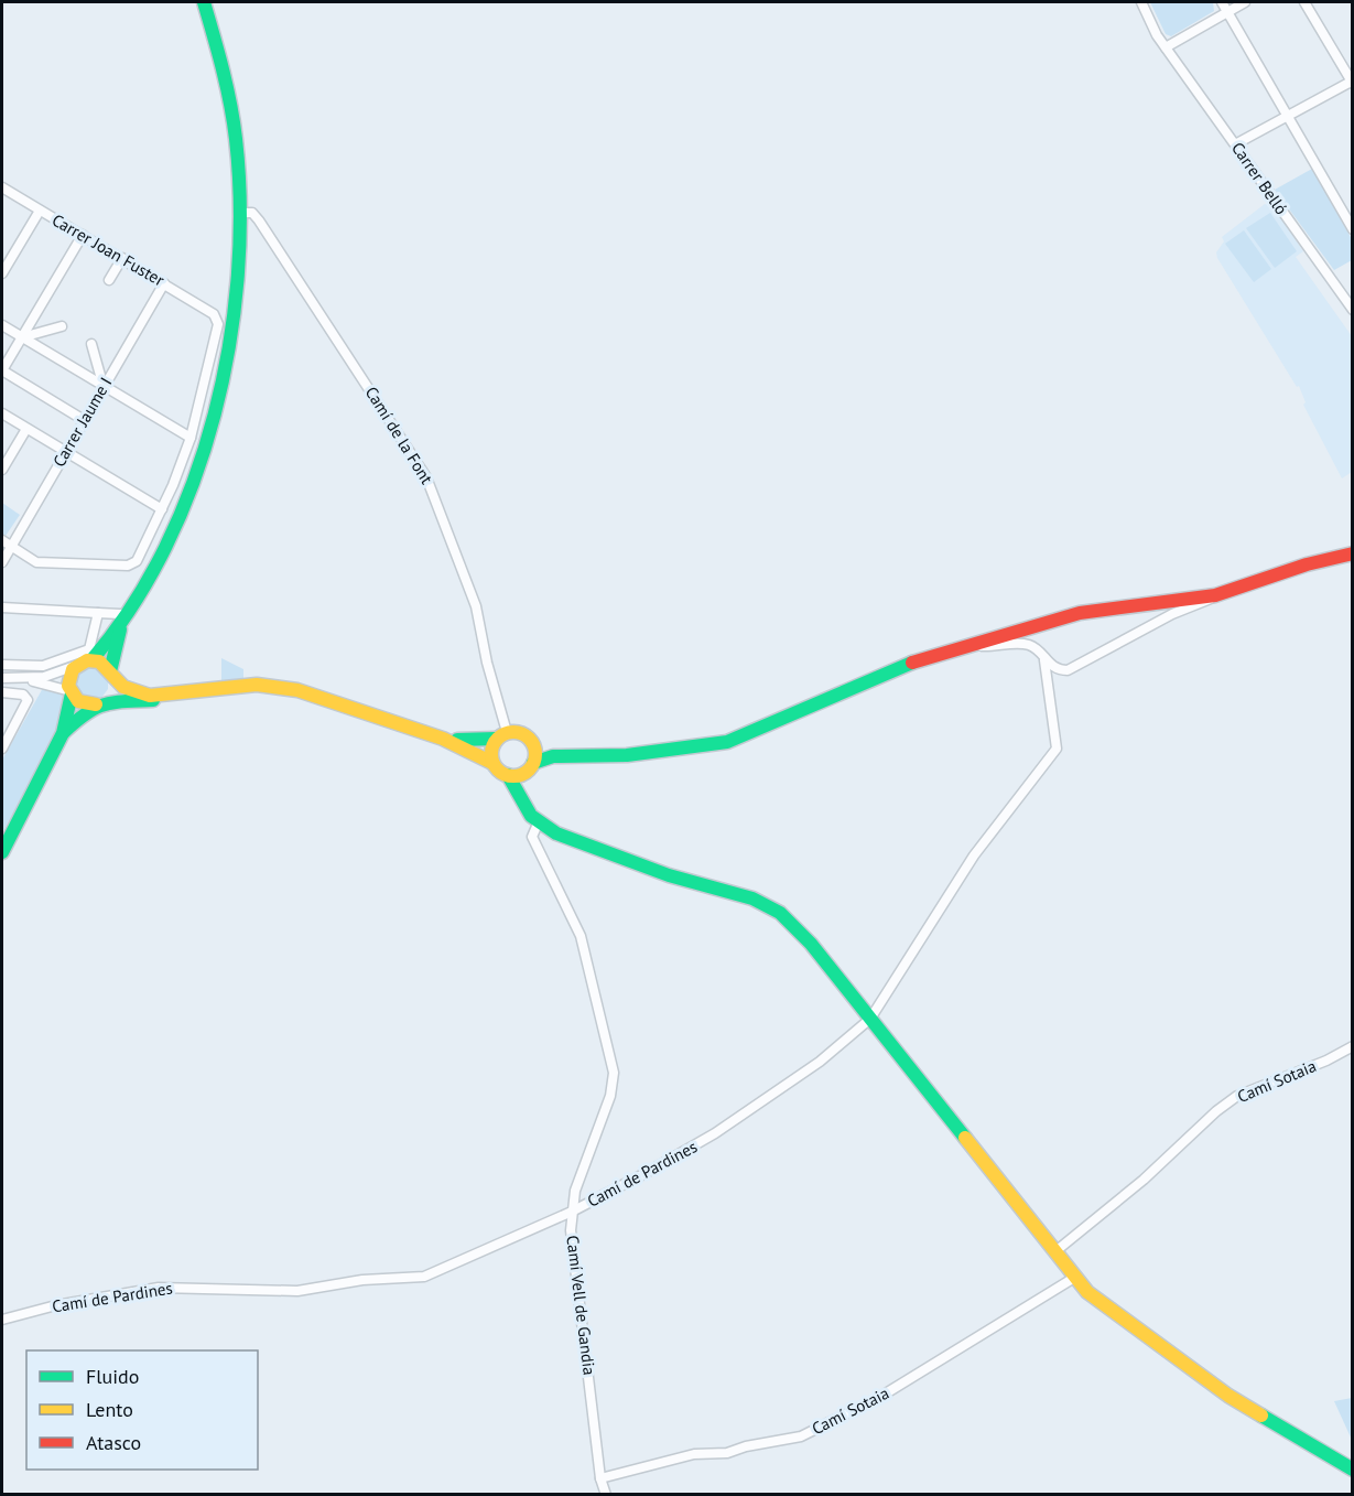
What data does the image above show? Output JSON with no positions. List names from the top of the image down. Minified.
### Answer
{"streets":{"street":["Carrer Belló","Carrer Joan Fuster","Carrer Jaume I","Camí de la Font","Camí Sotaia","Camí de Pardines","Camí Vell de Gandia"]},"crossings":[["Carrer Joan Fuster","Carrer Jaume I"],["Camí Sotaia","Camí Vell de Gandia"],["Camí de Pardines","Camí Vell de Gandia"]],"legend":["Fluido","Lento","Atasco"]}
